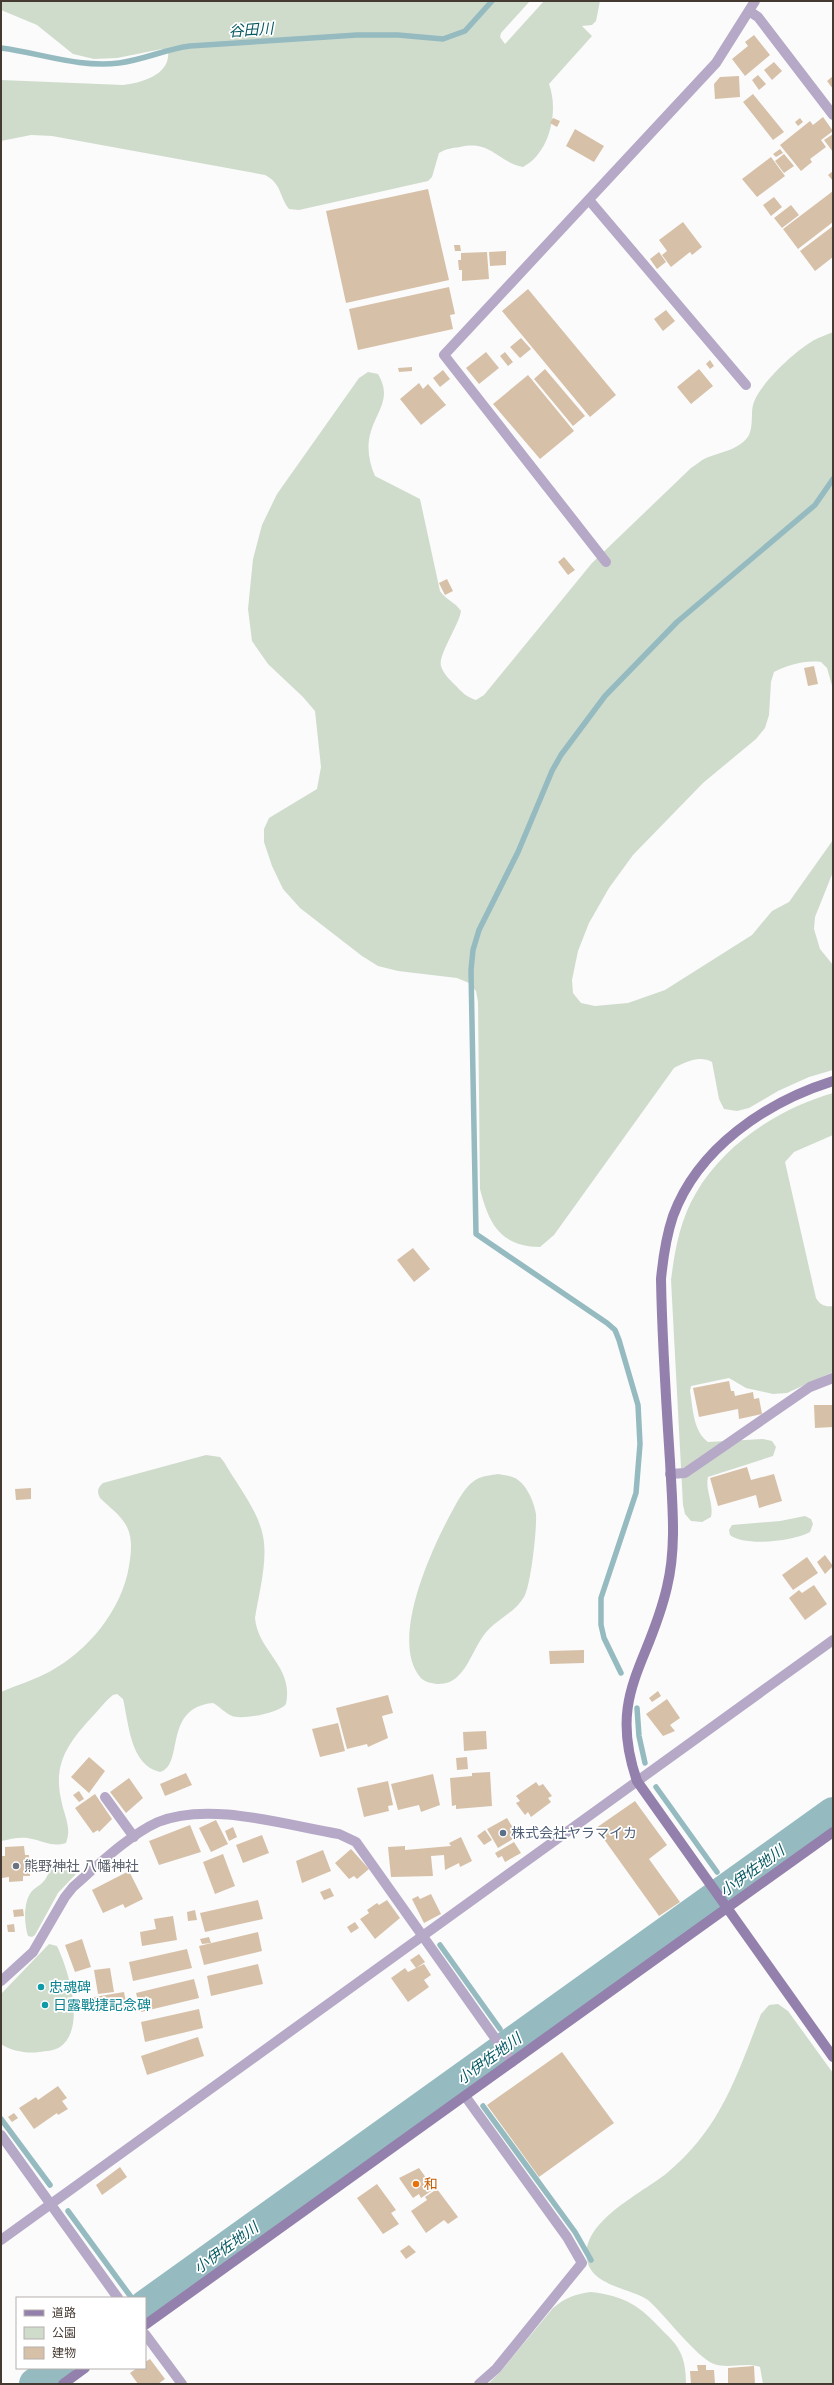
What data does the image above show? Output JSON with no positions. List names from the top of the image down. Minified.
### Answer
{"water":["谷田川","小伊佐地川"],"places":["株式会社ヤラマイカ","熊野神社 八幡神社","忠魂碑","日露戰捷記念碑","和"],"legend":["道路","公園","建物"]}
